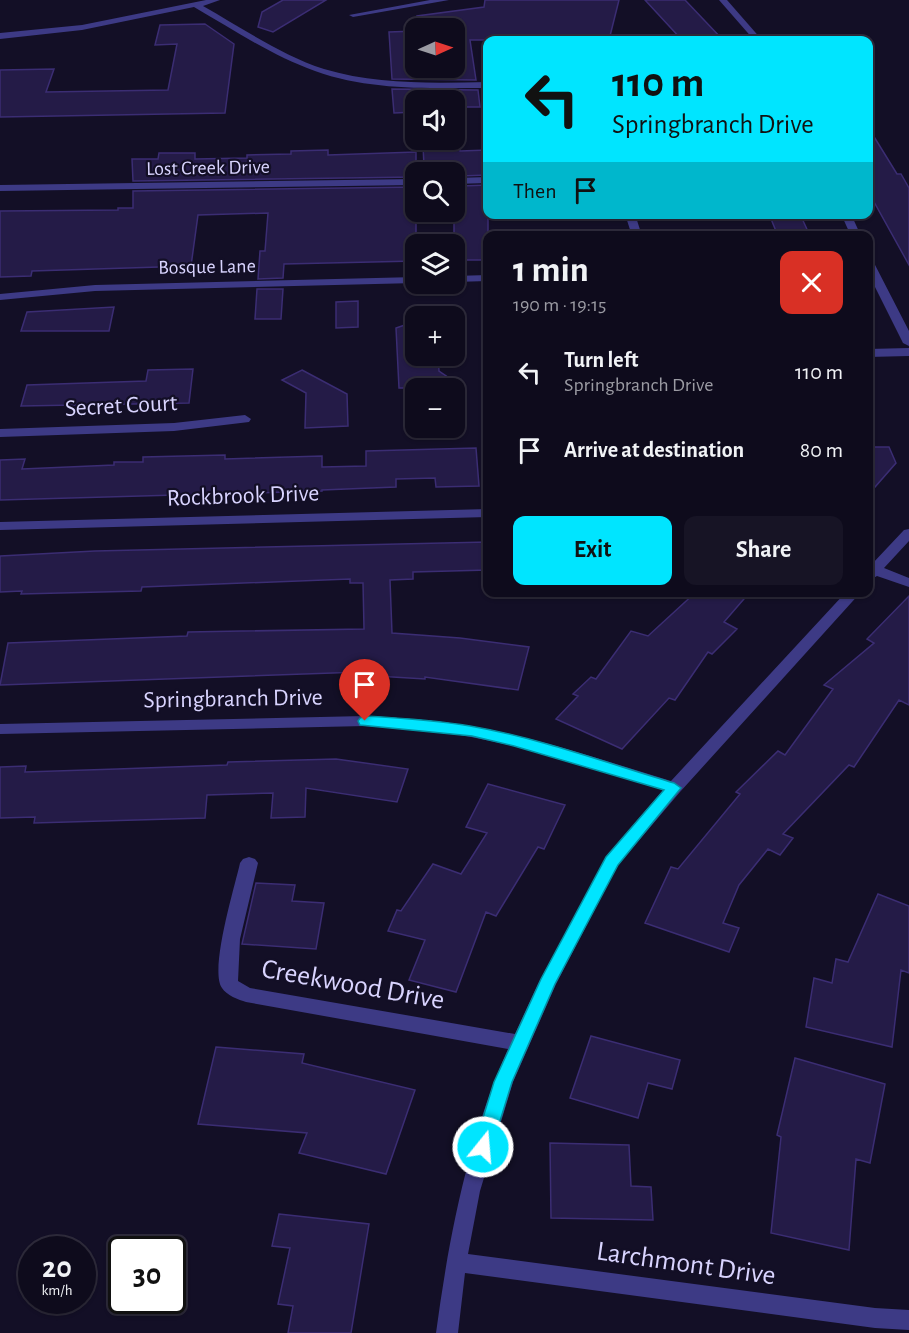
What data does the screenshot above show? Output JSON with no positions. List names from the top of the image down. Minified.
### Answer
{"streets":{"street":["Lost Creek Drive","Bosque Lane","Secret Court","Rockbrook Drive","Springbranch Drive","Creekwood Drive","Larchmont Drive"]},"north":"right","page":{"map_buttons":["+","−"],"turn":["110 m","Springbranch Drive"],"then":"Then","heading":["1 min","190 m · 19:15"],"list":[{"name":"Turn left","note":"Springbranch Drive","value":"110 m"},{"name":"Arrive at destination","value":"80 m"}],"buttons":["Exit","Share"],"speed":"20 km/h","limit":"30"}}
